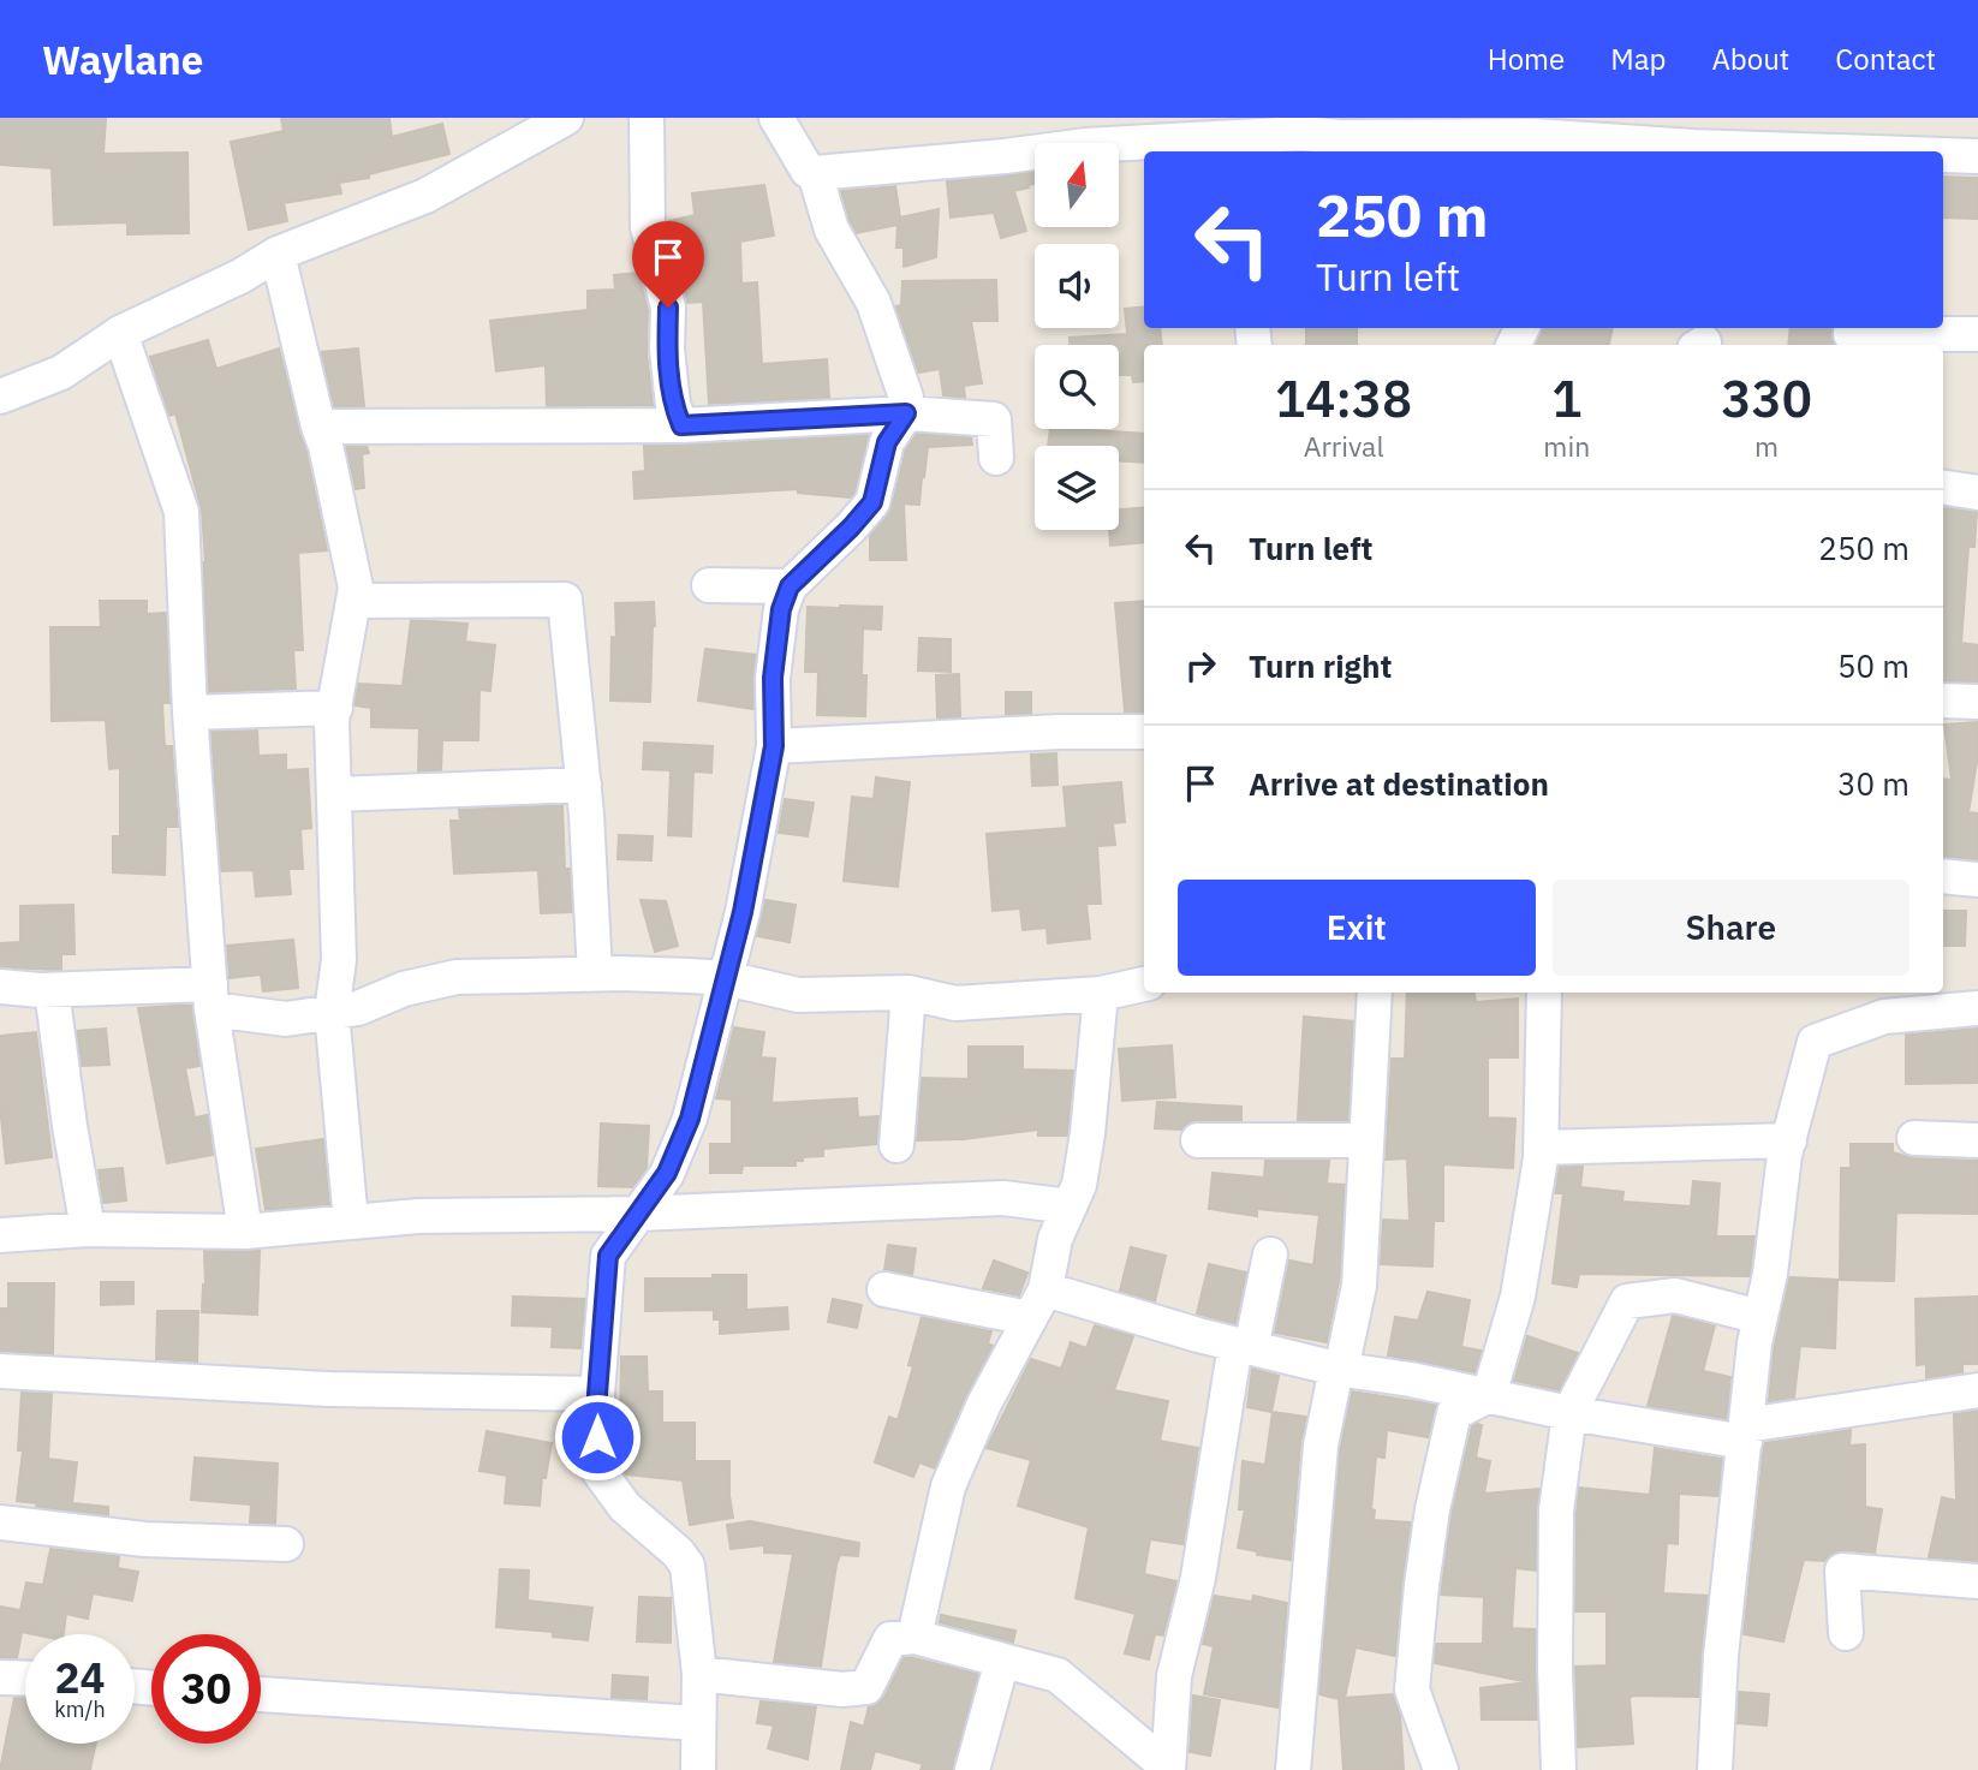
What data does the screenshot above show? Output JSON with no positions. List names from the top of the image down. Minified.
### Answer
{"north":"top","page":{"header":"Waylane","nav":["Home","Map","About","Contact"],"turn":["250 m","Turn left"],"eta":["14:38","Arrival","1","min","330","m"],"list":[{"name":"Turn left","value":"250 m"},{"name":"Turn right","value":"50 m"},{"name":"Arrive at destination","value":"30 m"}],"buttons":["Exit","Share"],"speed":"24 km/h","limit":"30"}}
